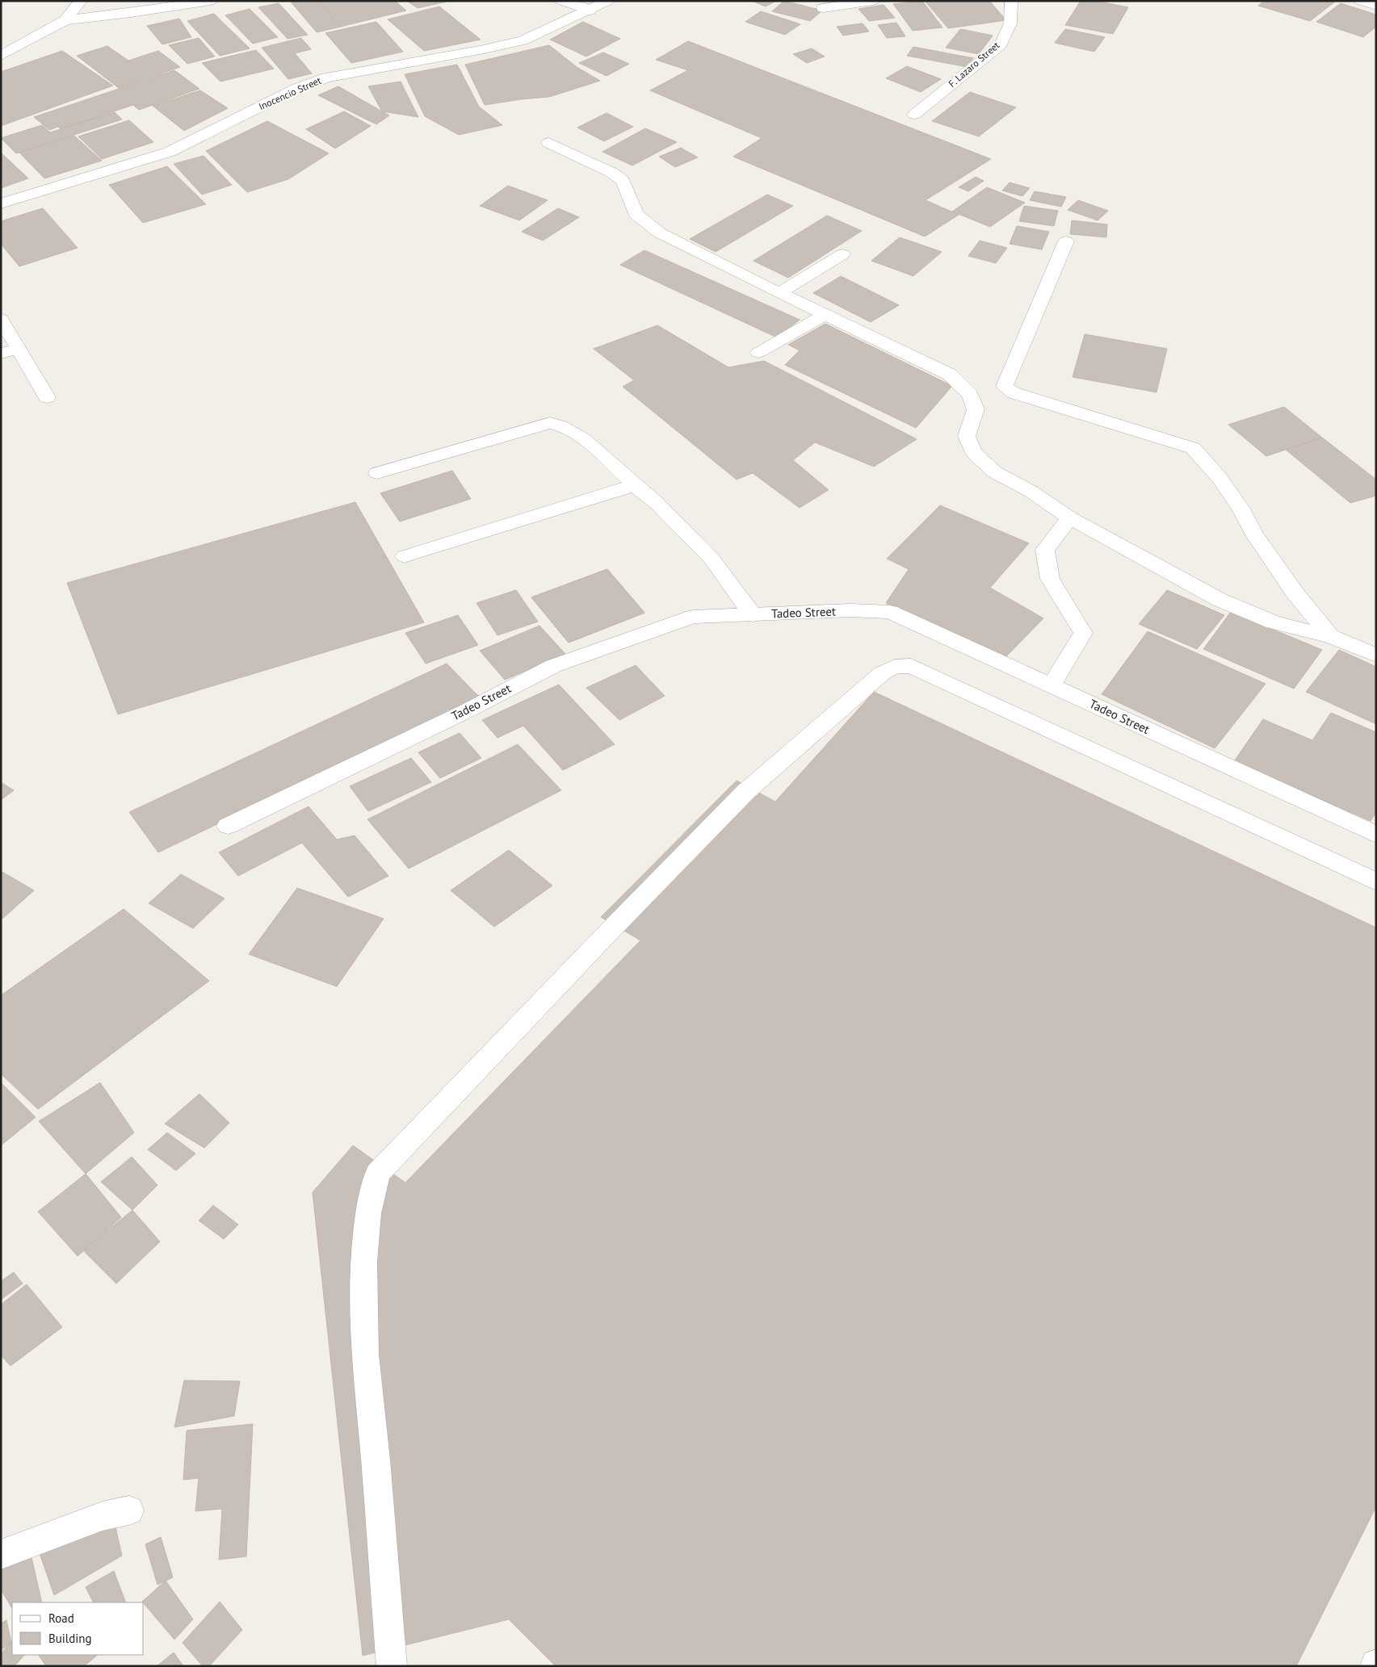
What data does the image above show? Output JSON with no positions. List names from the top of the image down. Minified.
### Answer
{"streets":{"street":["F. Lazaro Street","Inocencio Street","Tadeo Street"]},"legend":["Road","Building"]}
